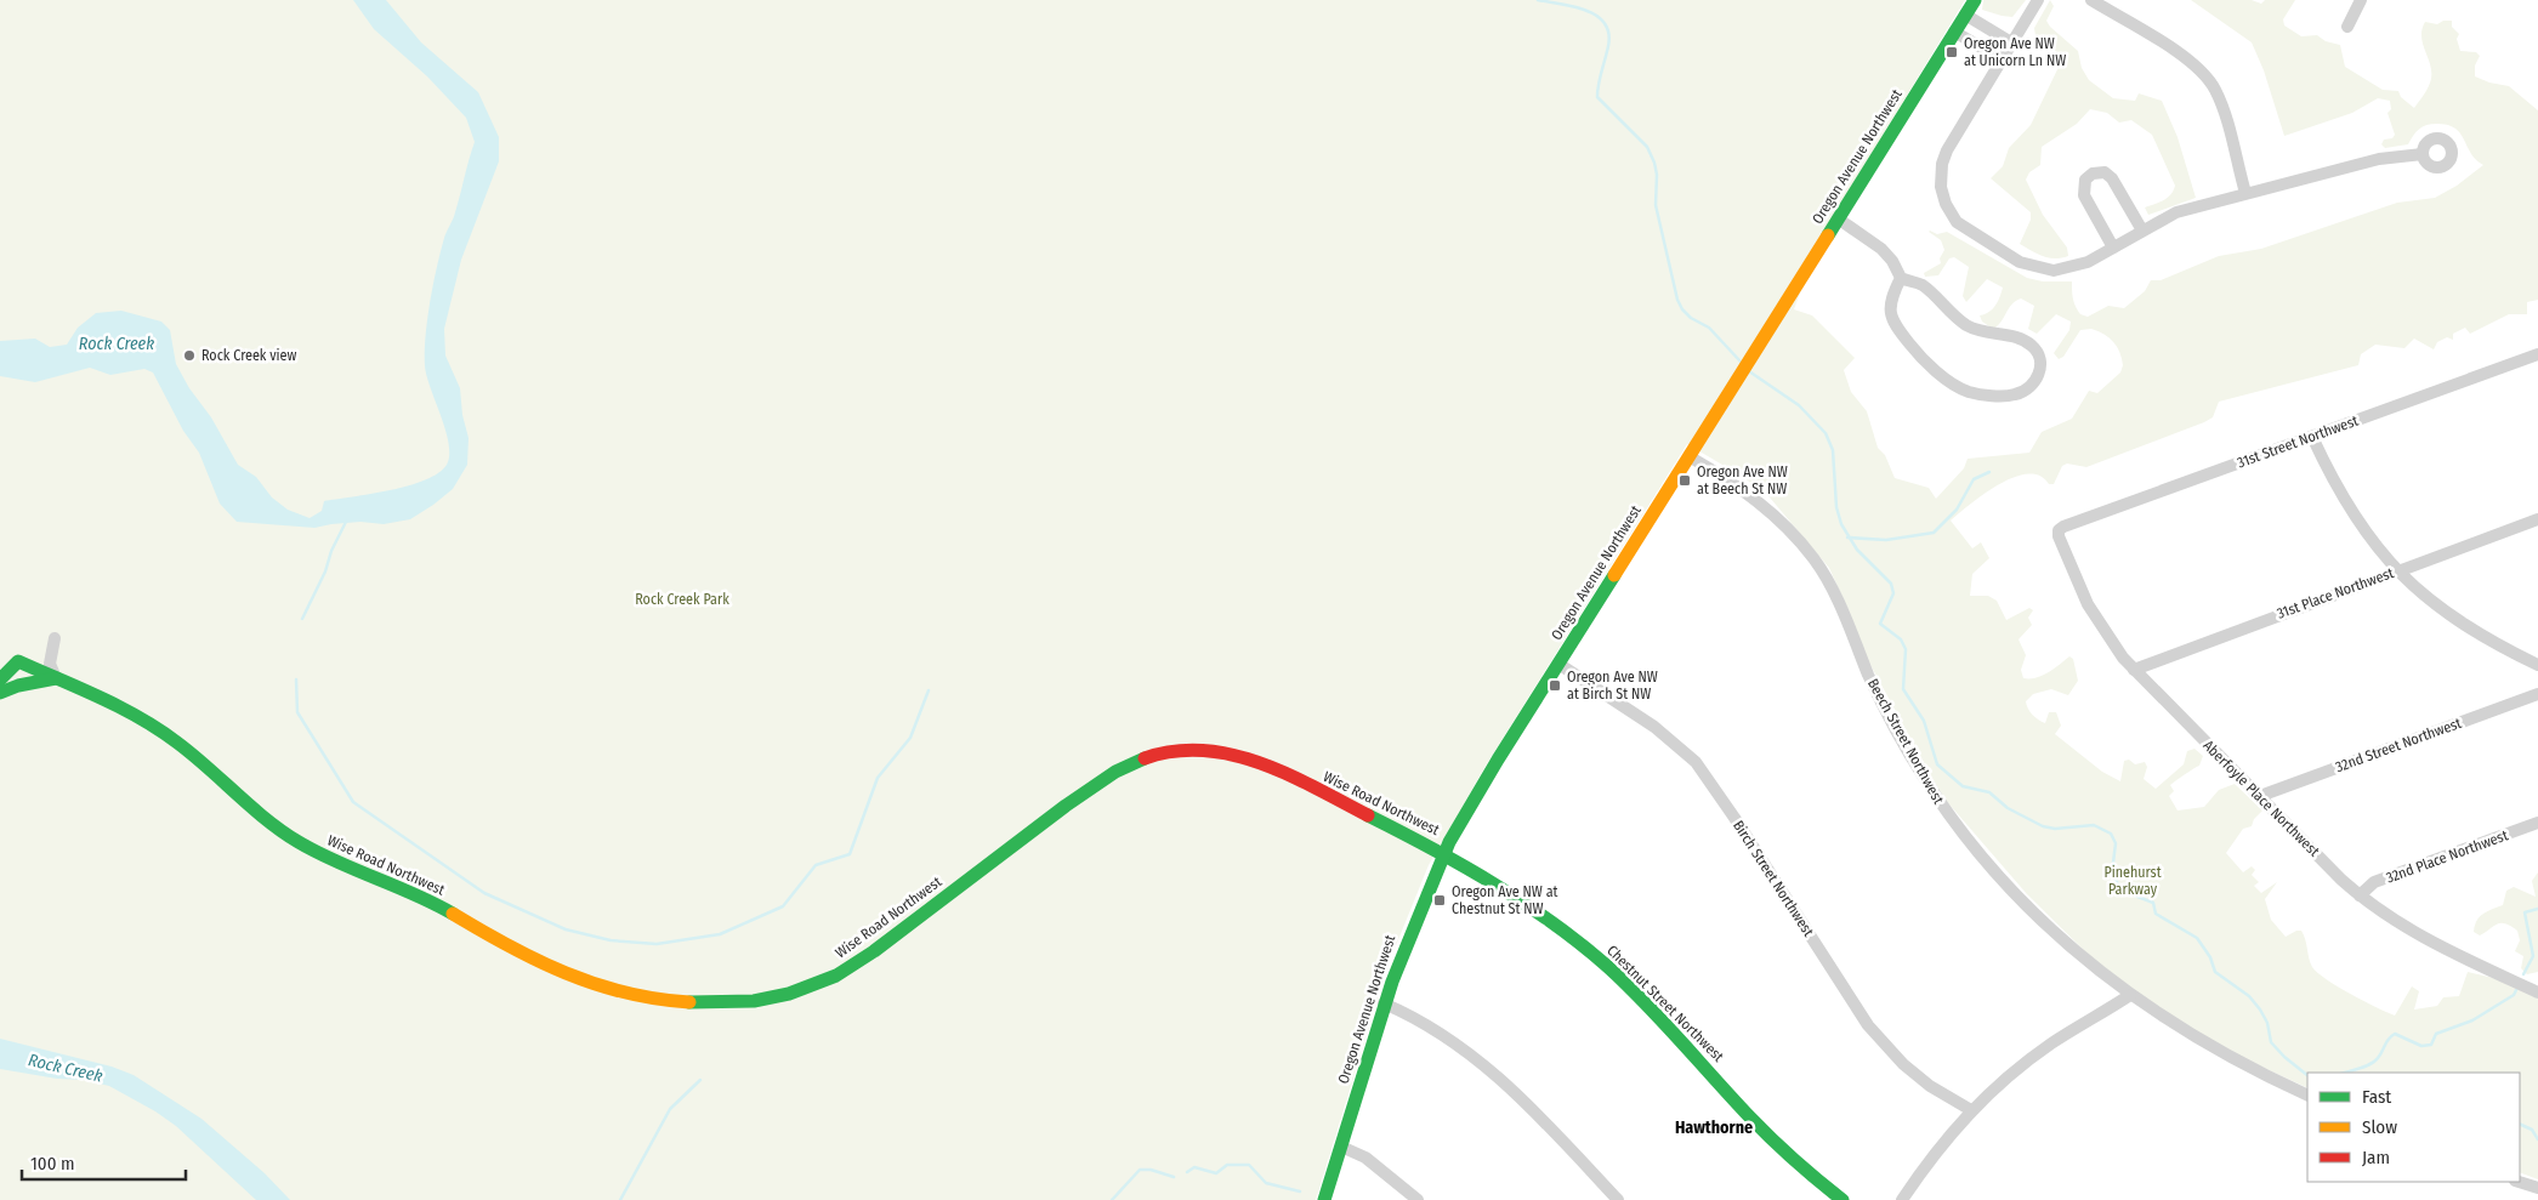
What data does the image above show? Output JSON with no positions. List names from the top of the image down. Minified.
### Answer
{"streets":{"street":["Oregon Avenue Northwest","31st Street Northwest","31st Place Northwest","Beech Street Northwest","32nd Street Northwest","Aberfoyle Place Northwest","Wise Road Northwest","32nd Place Northwest","Birch Street Northwest","Chestnut Street Northwest"]},"crossings":[["Oregon Avenue Northwest","Beech Street Northwest"],["Oregon Avenue Northwest","Wise Road Northwest"],["Oregon Avenue Northwest","Birch Street Northwest"],["Oregon Avenue Northwest","Chestnut Street Northwest"],["31st Street Northwest","Aberfoyle Place Northwest"],["31st Place Northwest","Aberfoyle Place Northwest"],["32nd Street Northwest","Aberfoyle Place Northwest"],["Aberfoyle Place Northwest","32nd Place Northwest"],["Wise Road Northwest","Chestnut Street Northwest"]],"districts":["Hawthorne"],"water":["Rock Creek"],"parks":["Rock Creek Park","Pinehurst Parkway"],"places":{"transit":["Oregon Ave NW at Unicorn Ln NW","Oregon Ave NW at Beech St NW","Oregon Ave NW at Birch St NW","Oregon Ave NW at Chestnut St NW"],"other":["Rock Creek view"]},"legend":["Fast","Slow","Jam"],"scale_bar":"100 m"}
